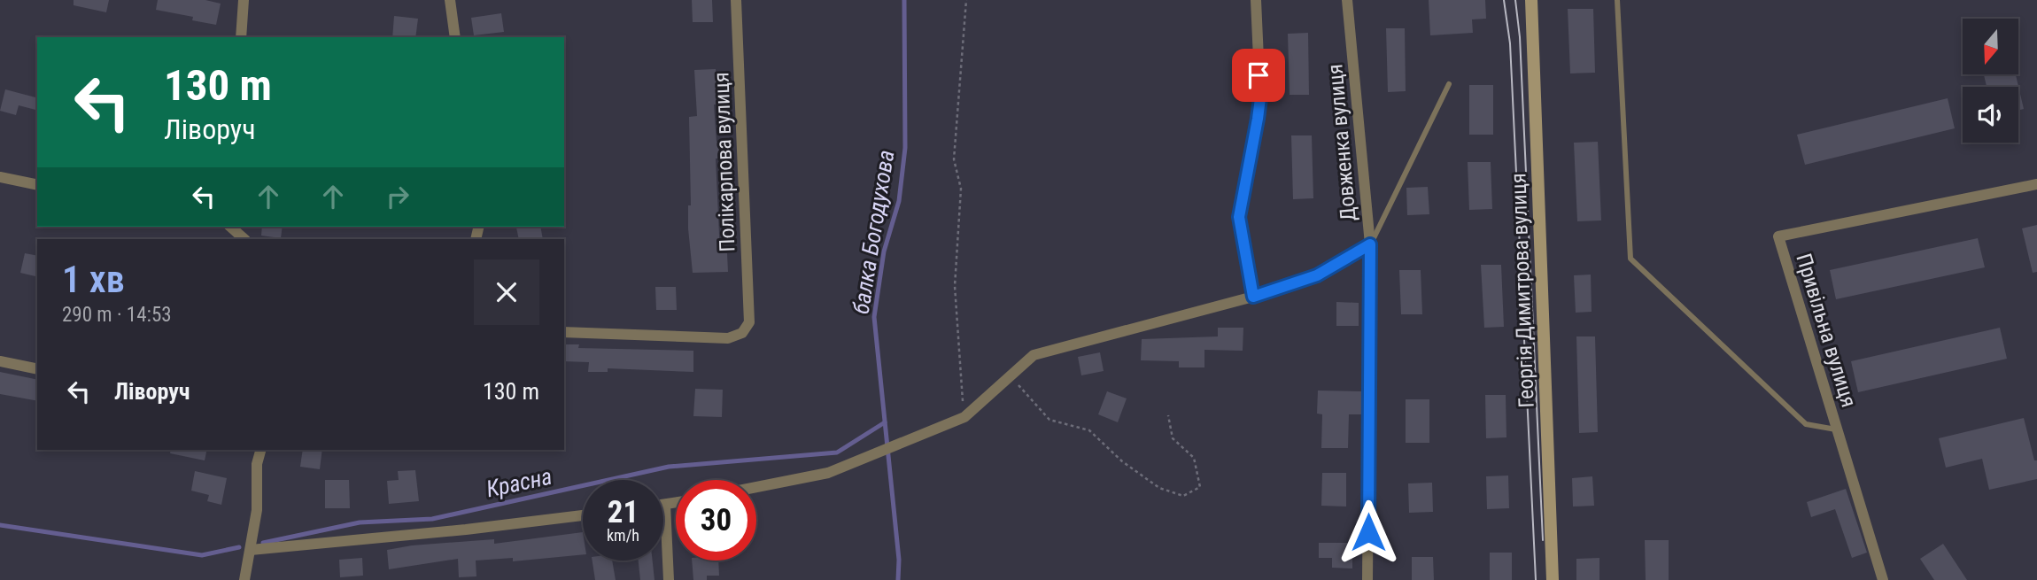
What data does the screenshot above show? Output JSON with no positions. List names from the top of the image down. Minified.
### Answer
{"streets":{"street":["Довженка вулиця","Полікарпова вулиця","Георгія Димитрова вулиця","Привільна вулиця"]},"water":["балка Богодухова","Красна"],"north":"bottom","page":{"turn":["130 m","Ліворуч"],"heading":["1 хв","290 m · 14:53"],"list":[{"name":"Ліворуч","value":"130 m"}],"speed":"21 km/h","limit":"30"}}
